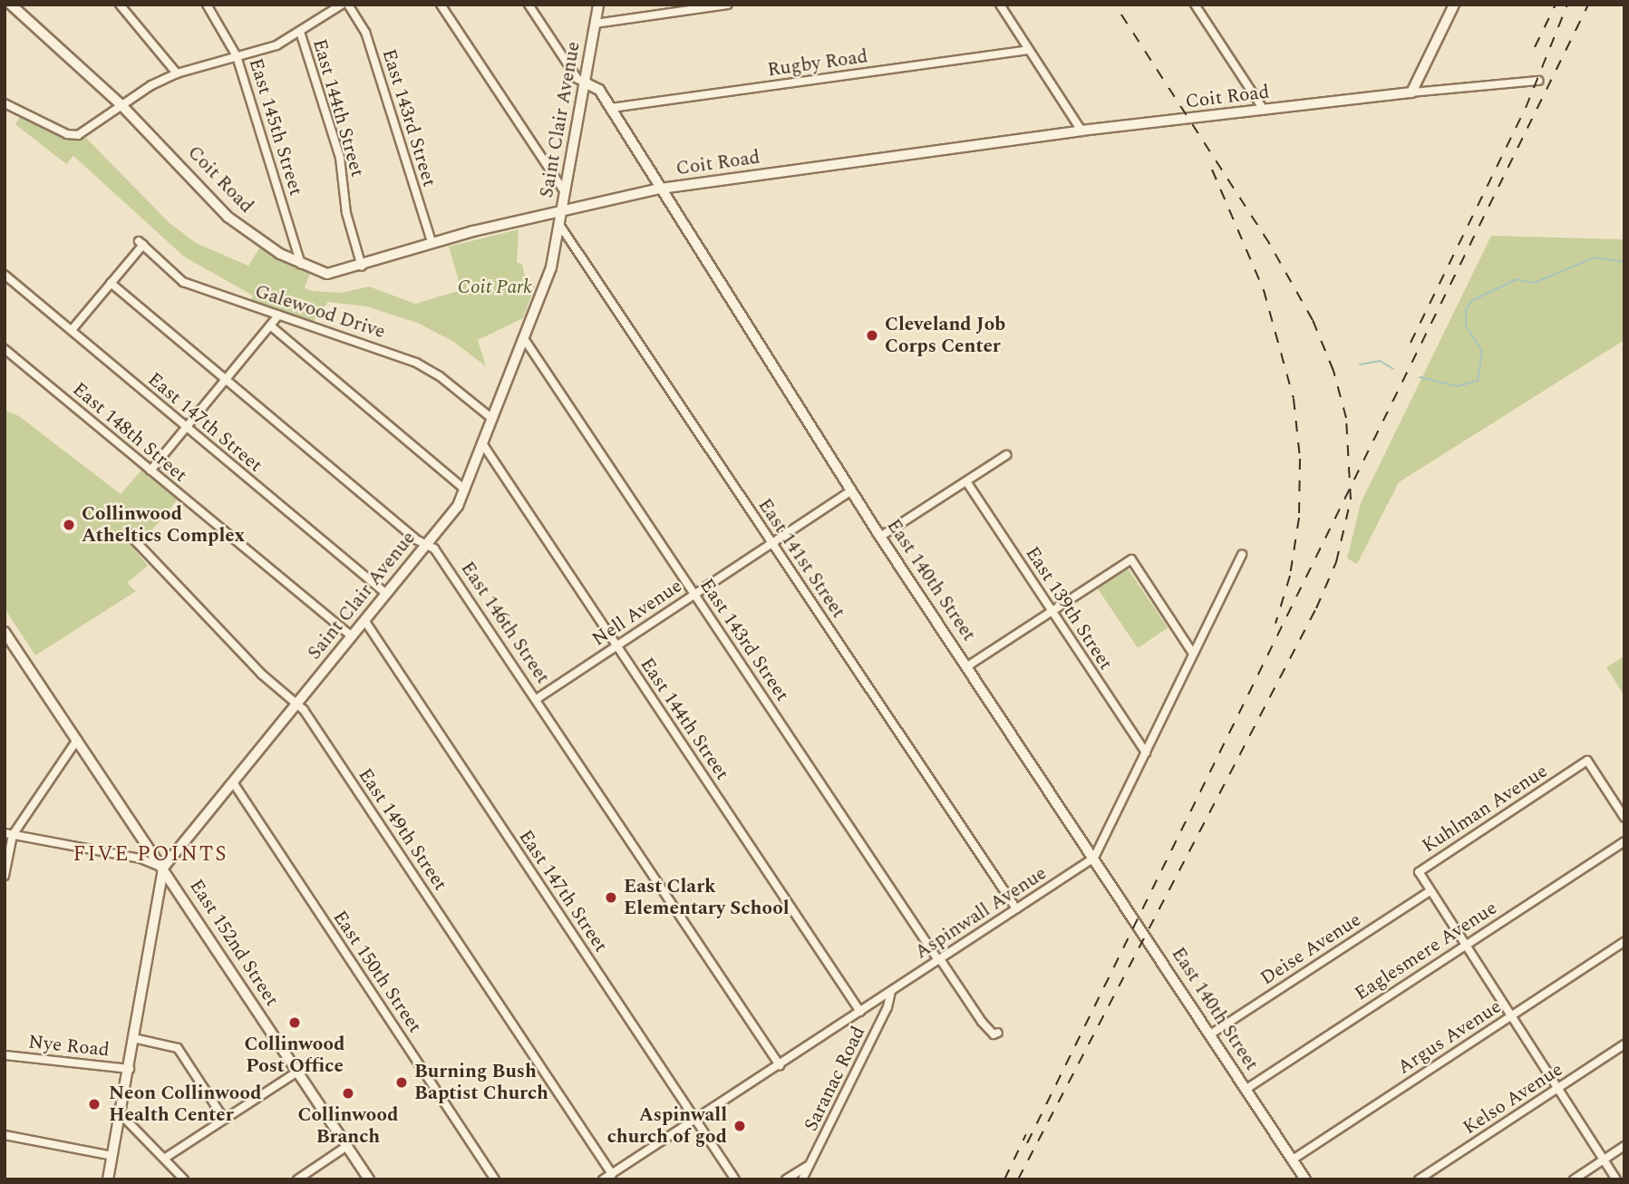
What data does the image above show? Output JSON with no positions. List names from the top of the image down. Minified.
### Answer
{"streets":{"street":["Rugby Road","Coit Road","East 144th Street","East 143rd Street","Saint Clair Avenue","East 145th Street","Galewood Drive","East 147th Street","East 148th Street","East 141st Street","East 140th Street","East 139th Street","Nell Avenue","East 146th Street","Kuhlman Avenue","East 149th Street","Aspinwall Avenue","East 152nd Street","Deise Avenue","Eaglesmere Avenue","East 150th Street","Argus Avenue","Nye Road","Saranac Road","Kelso Avenue"]},"crossings":[["Rugby Road","East 140th Street"],["Coit Road","East 144th Street"],["Coit Road","East 143rd Street"],["Coit Road","Saint Clair Avenue"],["Coit Road","East 145th Street"],["Coit Road","East 140th Street"],["East 144th Street","Saint Clair Avenue"],["East 144th Street","Nell Avenue"],["East 144th Street","Aspinwall Avenue"],["East 143rd Street","Saint Clair Avenue"],["East 143rd Street","Nell Avenue"],["East 143rd Street","Aspinwall Avenue"],["Saint Clair Avenue","Galewood Drive"],["Saint Clair Avenue","East 147th Street"],["Saint Clair Avenue","East 148th Street"],["Saint Clair Avenue","East 141st Street"],["Saint Clair Avenue","East 140th Street"],["Saint Clair Avenue","East 146th Street"],["Saint Clair Avenue","East 149th Street"],["Saint Clair Avenue","East 152nd Street"],["Saint Clair Avenue","East 150th Street"],["Saint Clair Avenue","Nye Road"],["Galewood Drive","East 146th Street"],["East 147th Street","Aspinwall Avenue"],["East 141st Street","Nell Avenue"],["East 141st Street","Aspinwall Avenue"],["East 140th Street","Nell Avenue"],["East 140th Street","Aspinwall Avenue"],["East 140th Street","Deise Avenue"],["East 140th Street","Eaglesmere Avenue"],["East 140th Street","Argus Avenue"],["Nell Avenue","East 146th Street"],["East 146th Street","Aspinwall Avenue"],["Kuhlman Avenue","Deise Avenue"],["East 149th Street","Aspinwall Avenue"],["Aspinwall Avenue","Saranac Road"]],"districts":["FIVE POINTS"],"parks":["Coit Park"],"places":["Cleveland Job Corps Center","Collinwood Atheltics Complex","East Clark Elementary School","Collinwood Post Office","Burning Bush Baptist Church","Collinwood Branch","Neon Collinwood Health Center","Aspinwall church of god"]}
